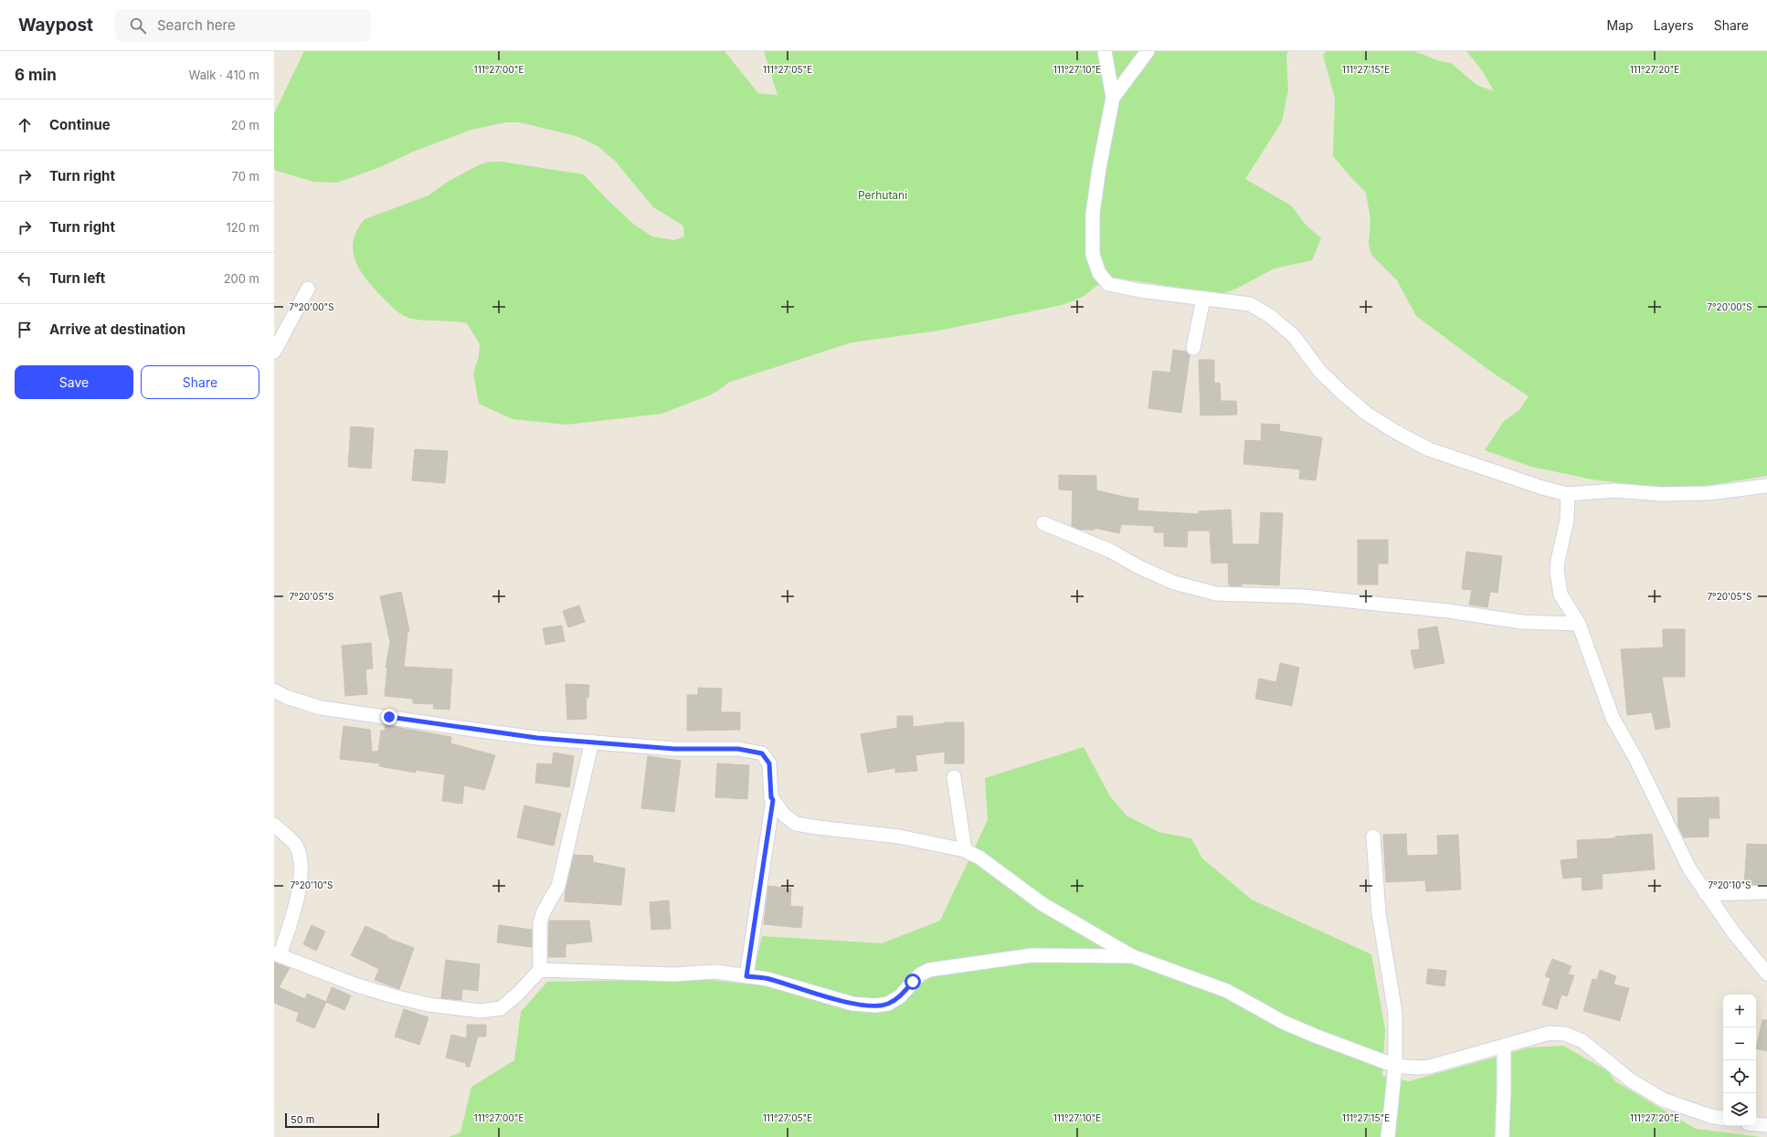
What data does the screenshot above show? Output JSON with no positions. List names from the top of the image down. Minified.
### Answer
{"parks":["Perhutani"],"scale_bar":"50 m","page":{"header":"Waypost","search":"Search here","nav":["Map","Layers","Share"],"heading":["6 min","Walk · 410 m"],"list":[["Continue","20 m"],["Turn right","70 m"],["Turn right","120 m"],["Turn left","200 m"],"Arrive at destination"],"buttons":["Save","Share"],"map_buttons":["+","−"],"scale":"50 m"},"coordinates":["111°27'00\"E","111°27'05\"E","111°27'10\"E","111°27'15\"E","111°27'20\"E","7°20'00\"S","7°20'05\"S","7°20'10\"S"]}
